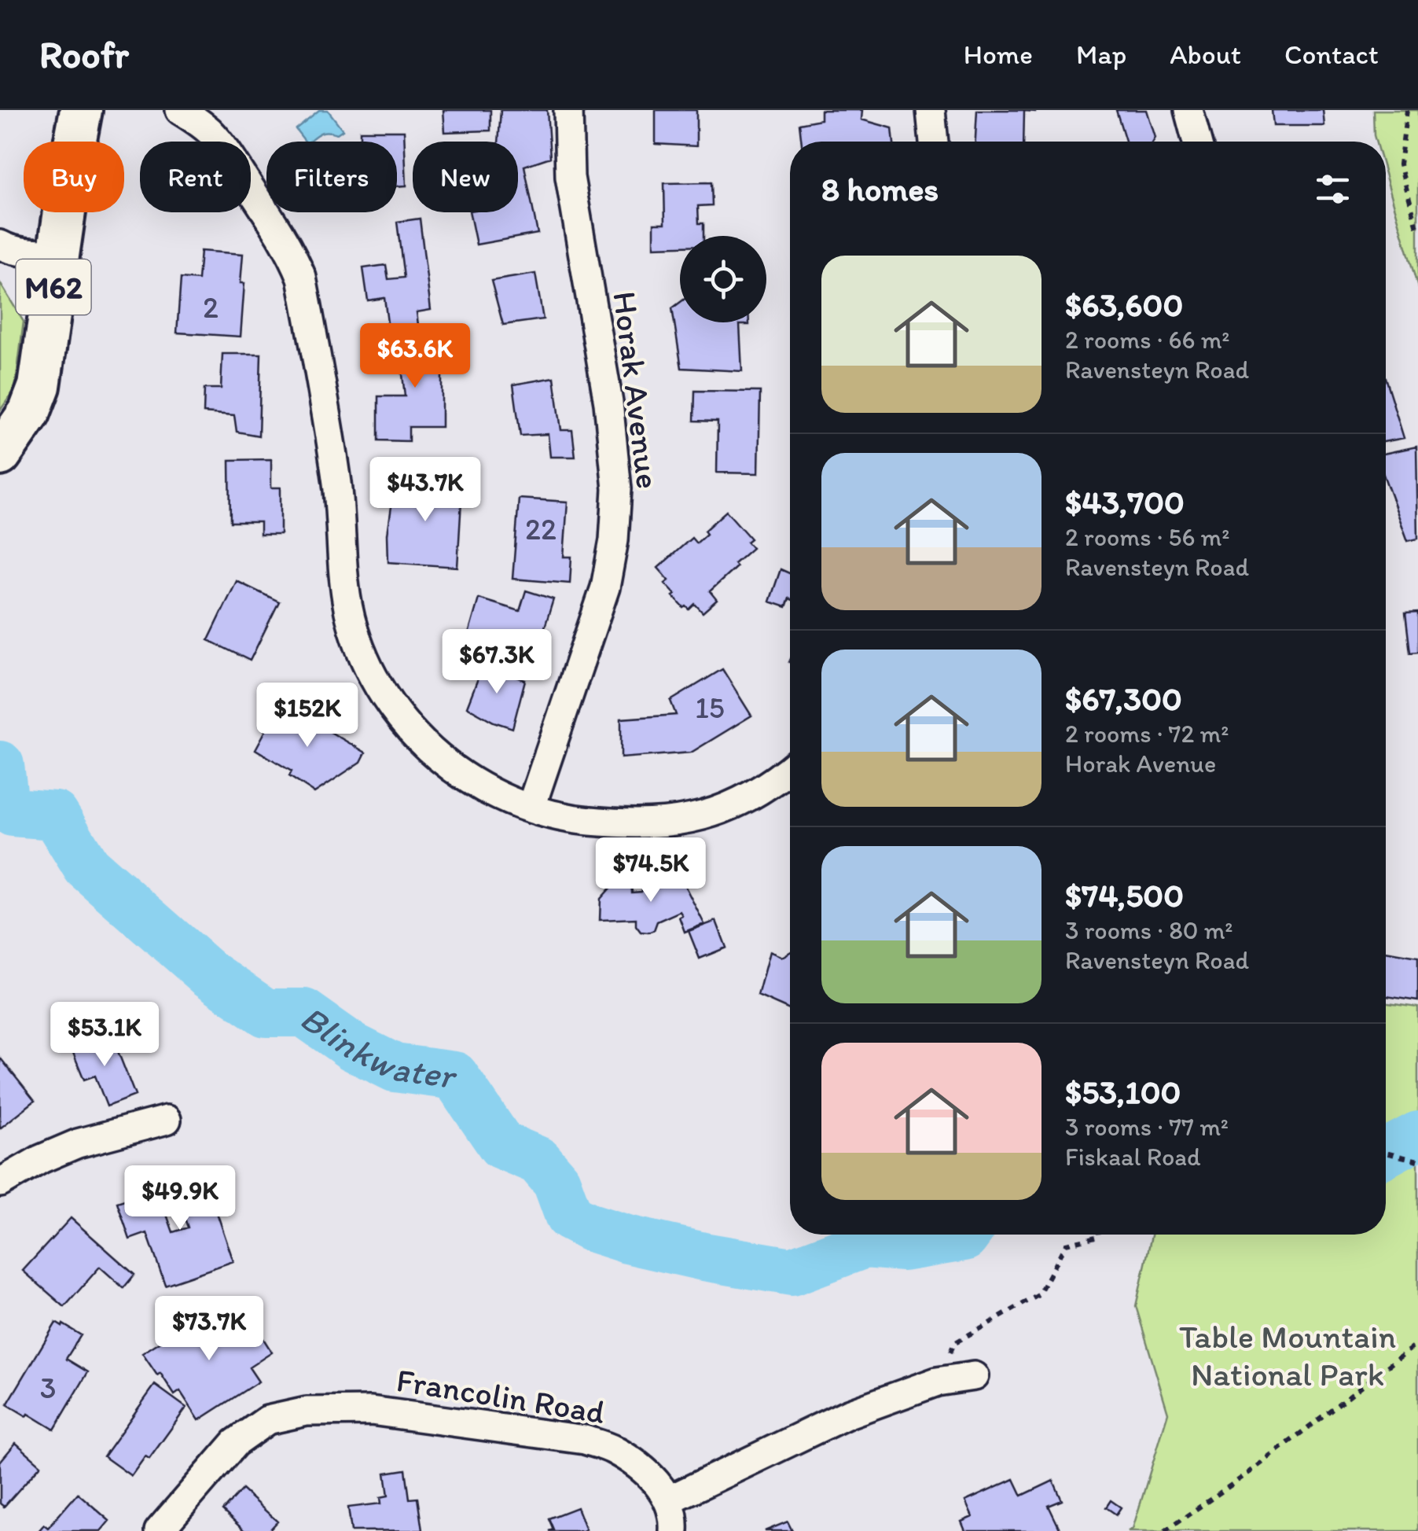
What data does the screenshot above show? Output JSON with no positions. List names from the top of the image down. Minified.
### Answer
{"streets":{"main road":["M62"],"street":["Horak Avenue","Francolin Road"]},"water":["Blinkwater"],"parks":["Table Mountain National Park"],"house_numbers":["2","22","15","3"],"page":{"header":"Roofr","nav":["Home","Map","About","Contact"],"chip":["Buy","Rent","Filters","New"],"heading":"8 homes","list":[{"name":"$63,600","note":"2 rooms · 66 m² · Ravensteyn Road"},{"name":"$43,700","note":"2 rooms · 56 m² · Ravensteyn Road"},{"name":"$67,300","note":"2 rooms · 72 m² · Horak Avenue"},{"name":"$74,500","note":"3 rooms · 80 m² · Ravensteyn Road"},{"name":"$53,100","note":"3 rooms · 77 m² · Fiskaal Road"}],"price":["$63.6K","$43.7K","$67.3K","$152K","$74.5K","$53.1K","$49.9K","$73.7K"]}}
